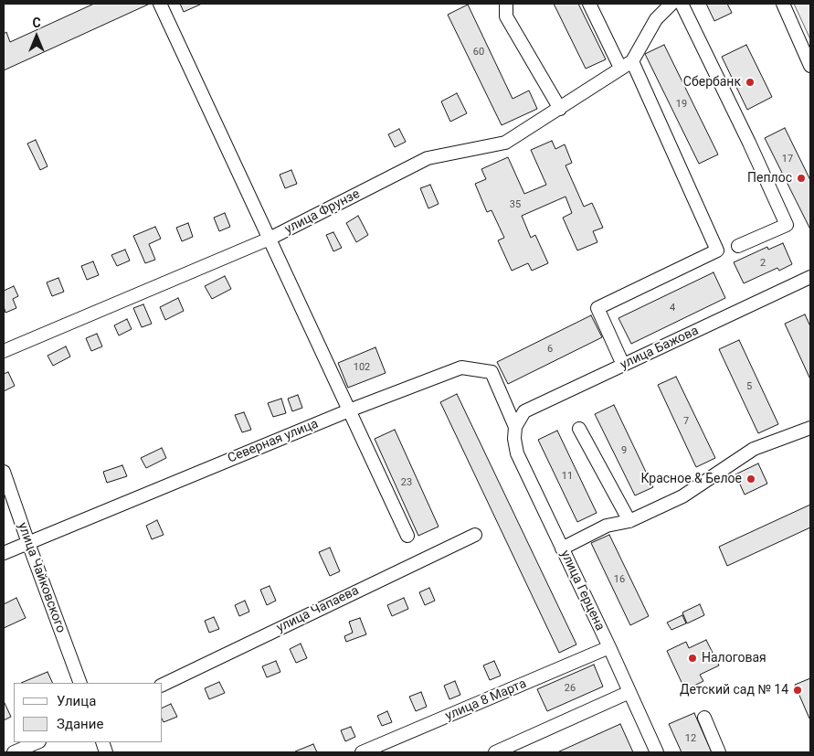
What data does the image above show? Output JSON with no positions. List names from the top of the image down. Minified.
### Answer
{"streets":{"street":["улица Фрунзе","улица Бажова","Северная улица","улица Чайковского","улица Герцена","улица Чапаева","улица 8 Марта"]},"crossings":[["улица Бажова","Северная улица"],["улица Бажова","улица Герцена"],["Северная улица","улица Чайковского"],["Северная улица","улица Герцена"],["улица Герцена","улица 8 Марта"]],"places":["Сбербанк","Пеплос","Красное & Белое","Налоговая","Детский сад № 14"],"house_numbers":["60","19","17","35","2","4","6","102","5","7","9","11","23","16","26","12"],"legend":["Улица","Здание"],"north":"top"}
